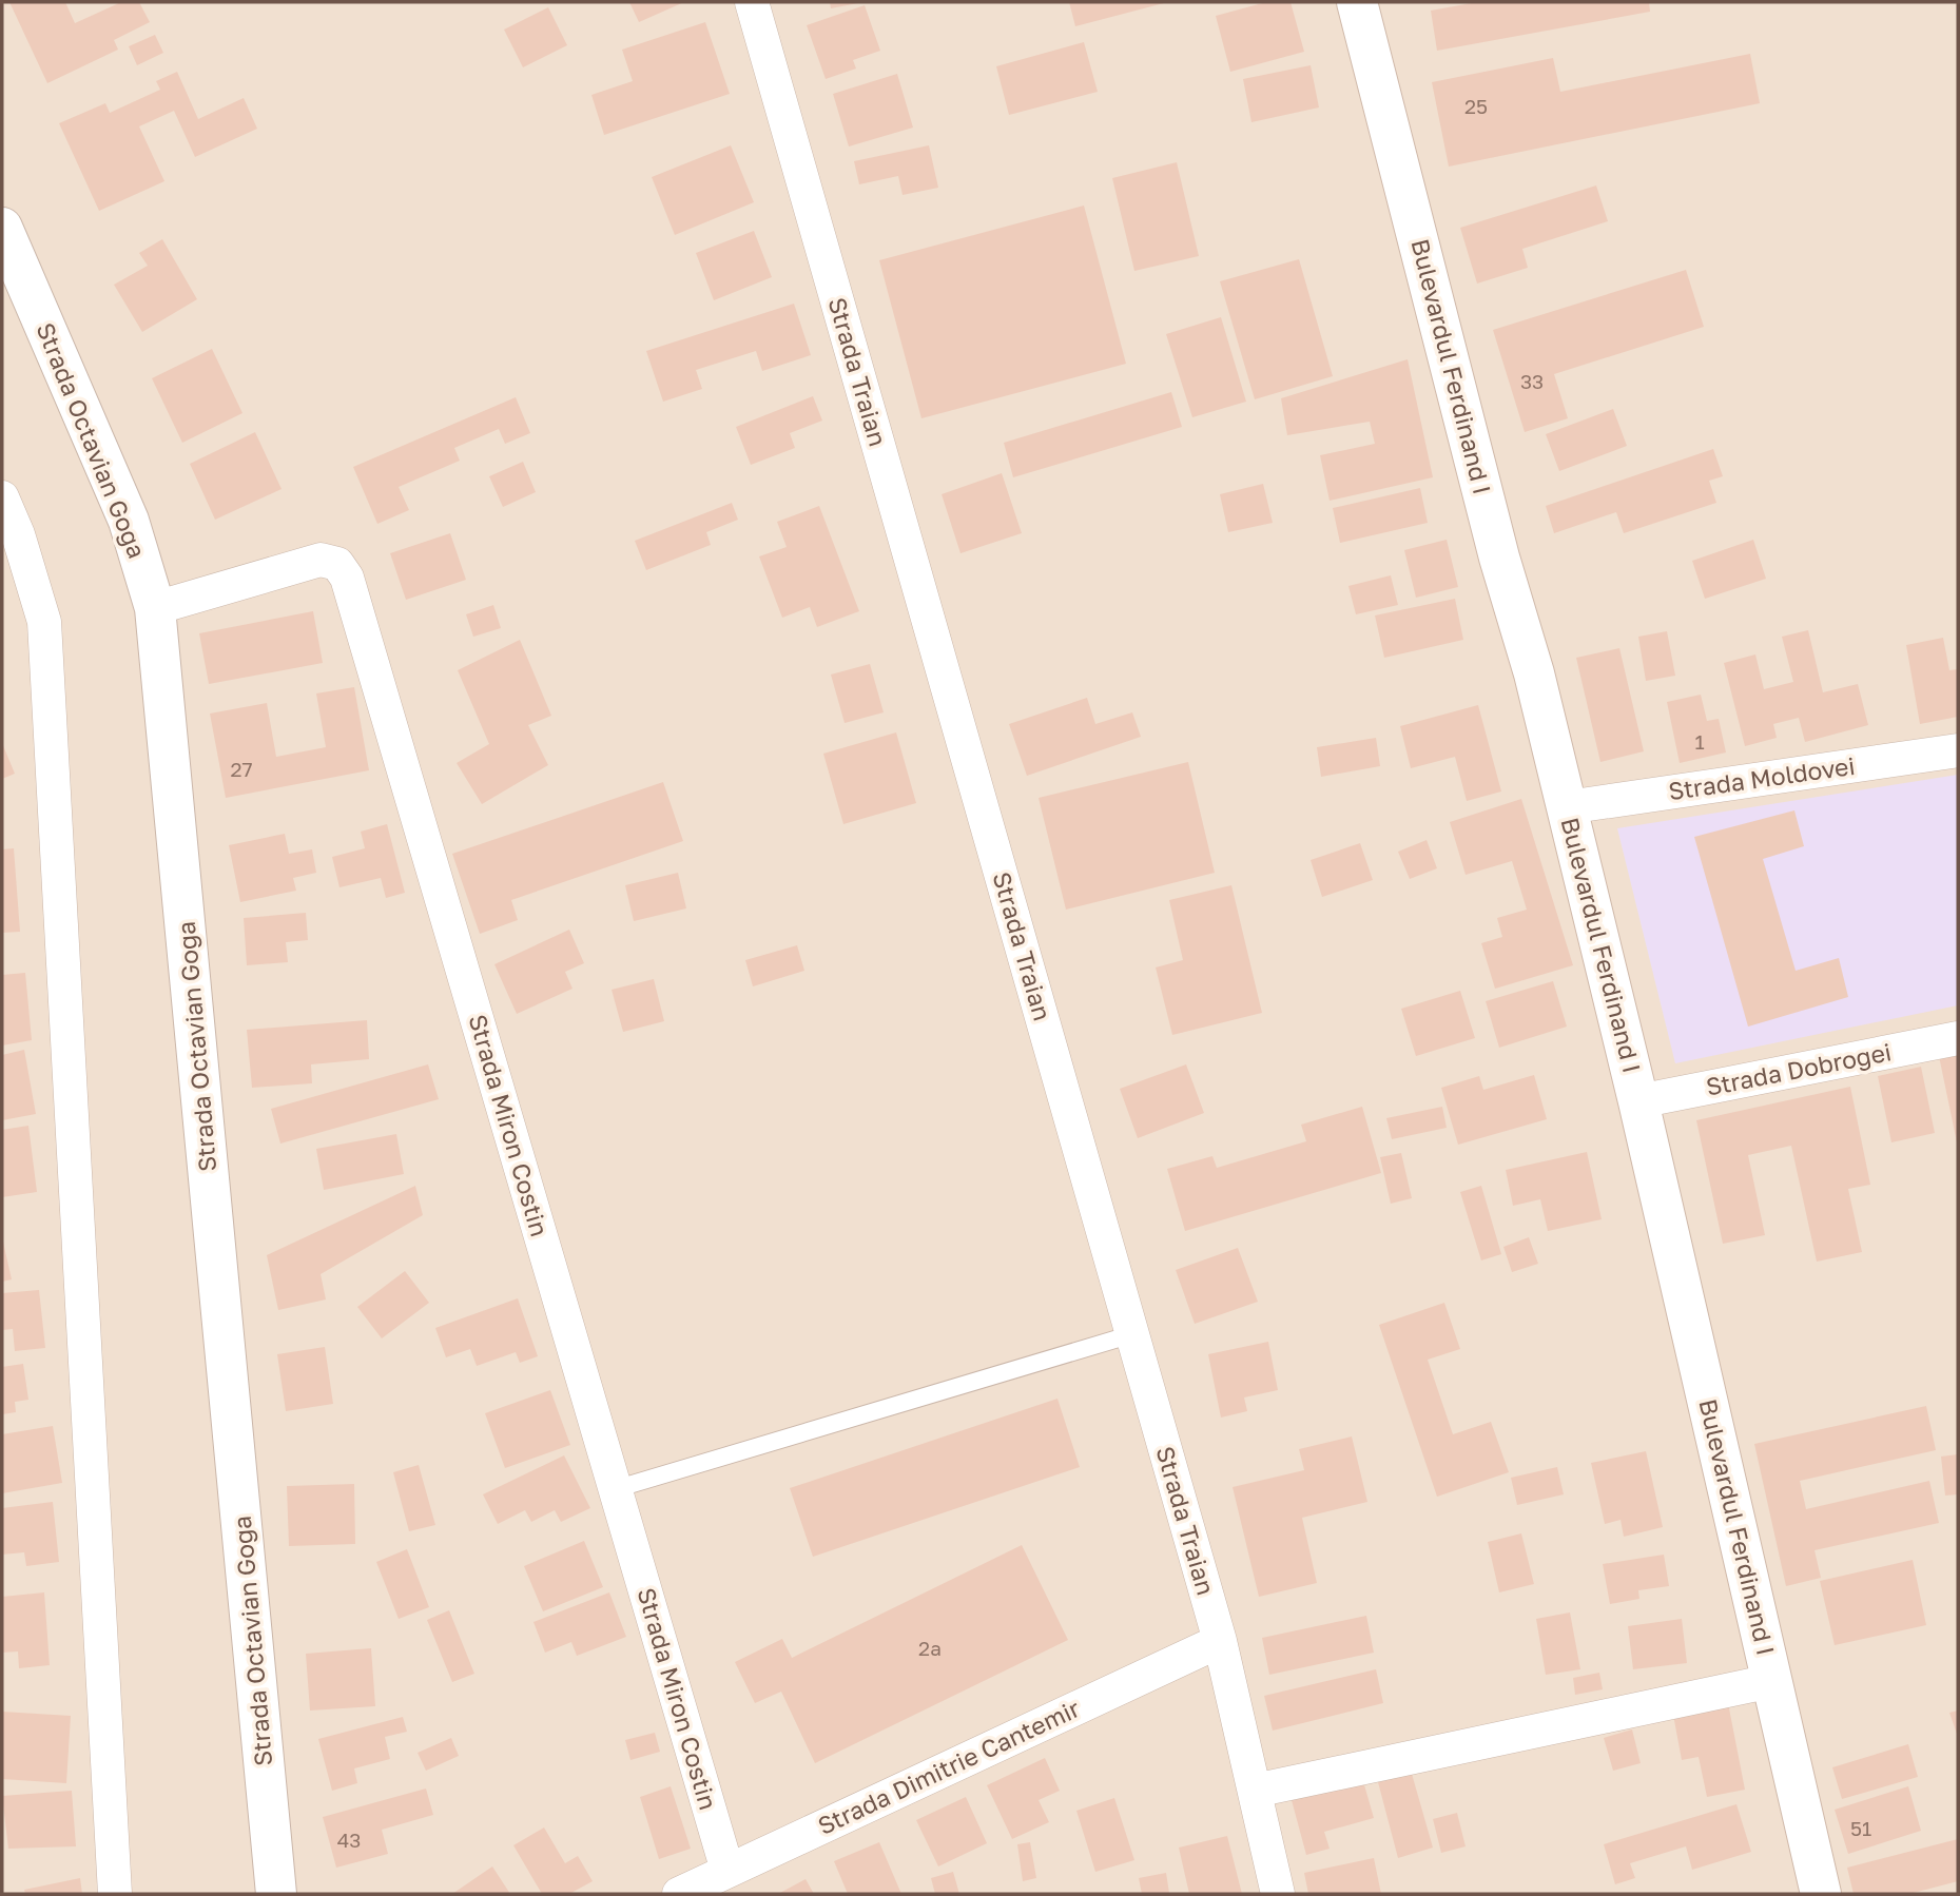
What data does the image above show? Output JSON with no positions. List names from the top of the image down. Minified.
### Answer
{"streets":{"main road":["Bulevardul Ferdinand I","Strada Octavian Goga"],"street":["Strada Traian","Strada Moldovei","Strada Dobrogei","Strada Miron Costin","Strada Dimitrie Cantemir"]},"crossings":[["Bulevardul Ferdinand I","Strada Moldovei"],["Bulevardul Ferdinand I","Strada Dobrogei"],["Strada Traian","Strada Dimitrie Cantemir"],["Strada Octavian Goga","Strada Miron Costin"],["Strada Miron Costin","Strada Dimitrie Cantemir"]],"house_numbers":["25","33","1","27","2a","51","43"]}
